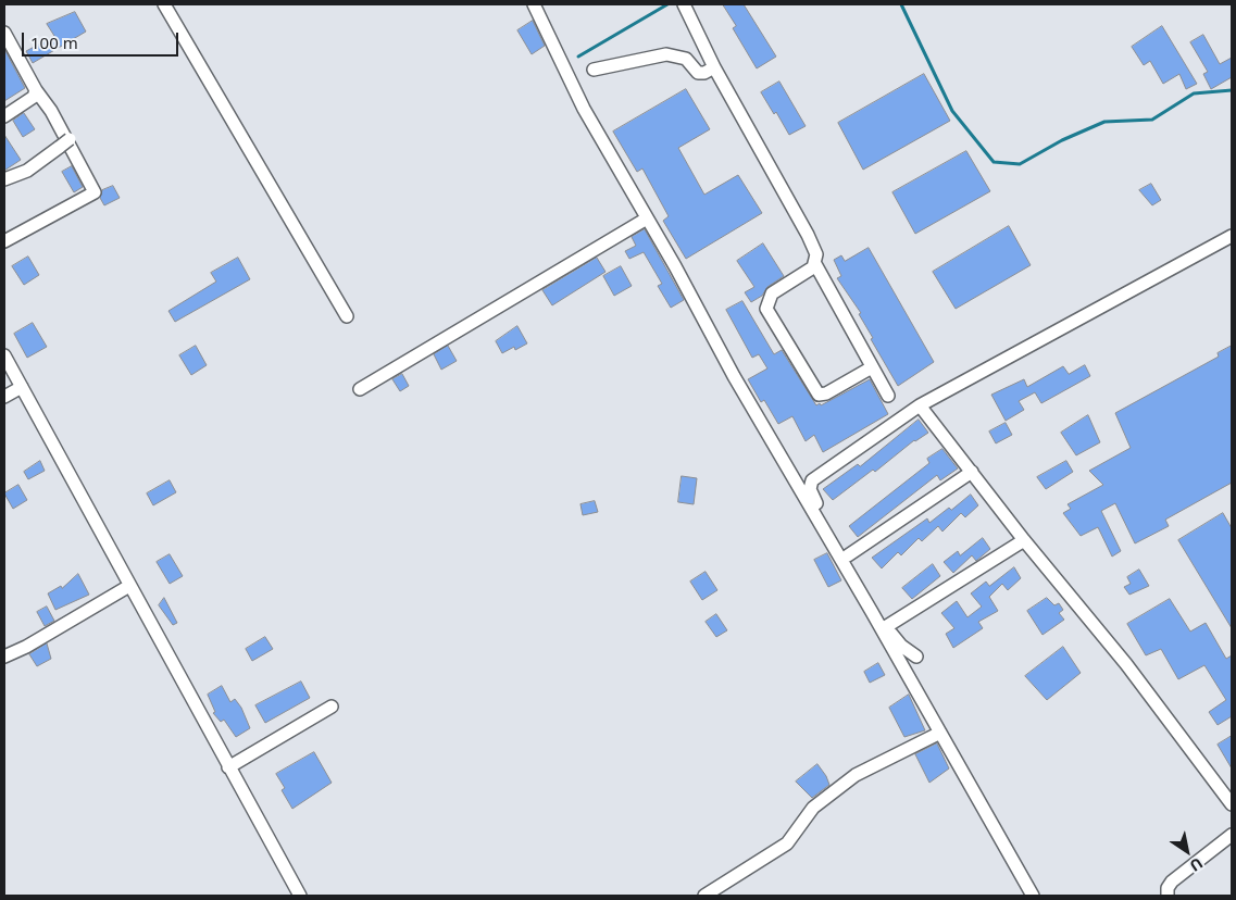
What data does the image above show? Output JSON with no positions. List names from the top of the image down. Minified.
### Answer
{"scale_bar":"100 m","north":"bottom right"}
